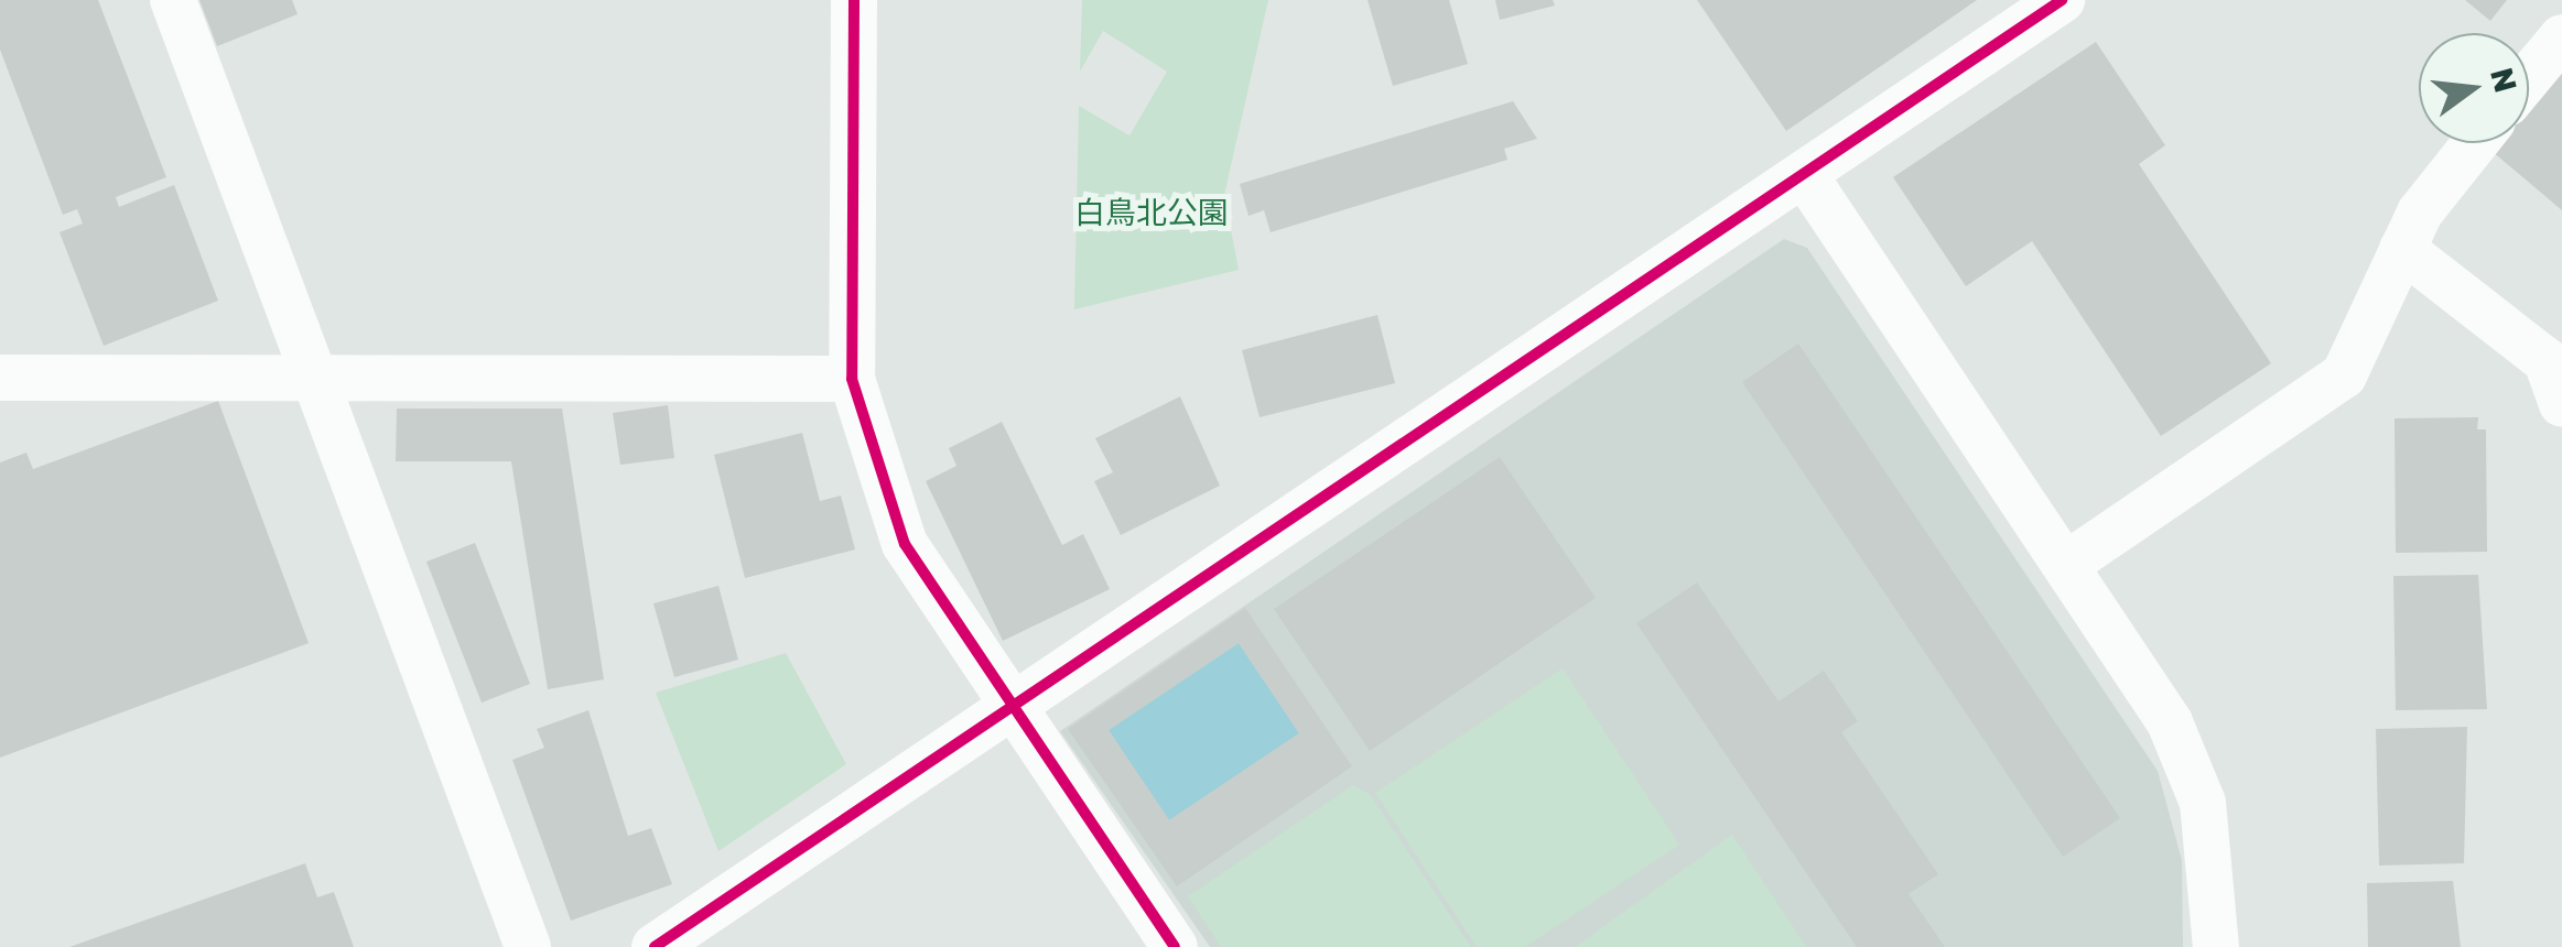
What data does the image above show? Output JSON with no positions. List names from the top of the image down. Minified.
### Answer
{"parks":["白鳥北公園"],"north":"right"}
